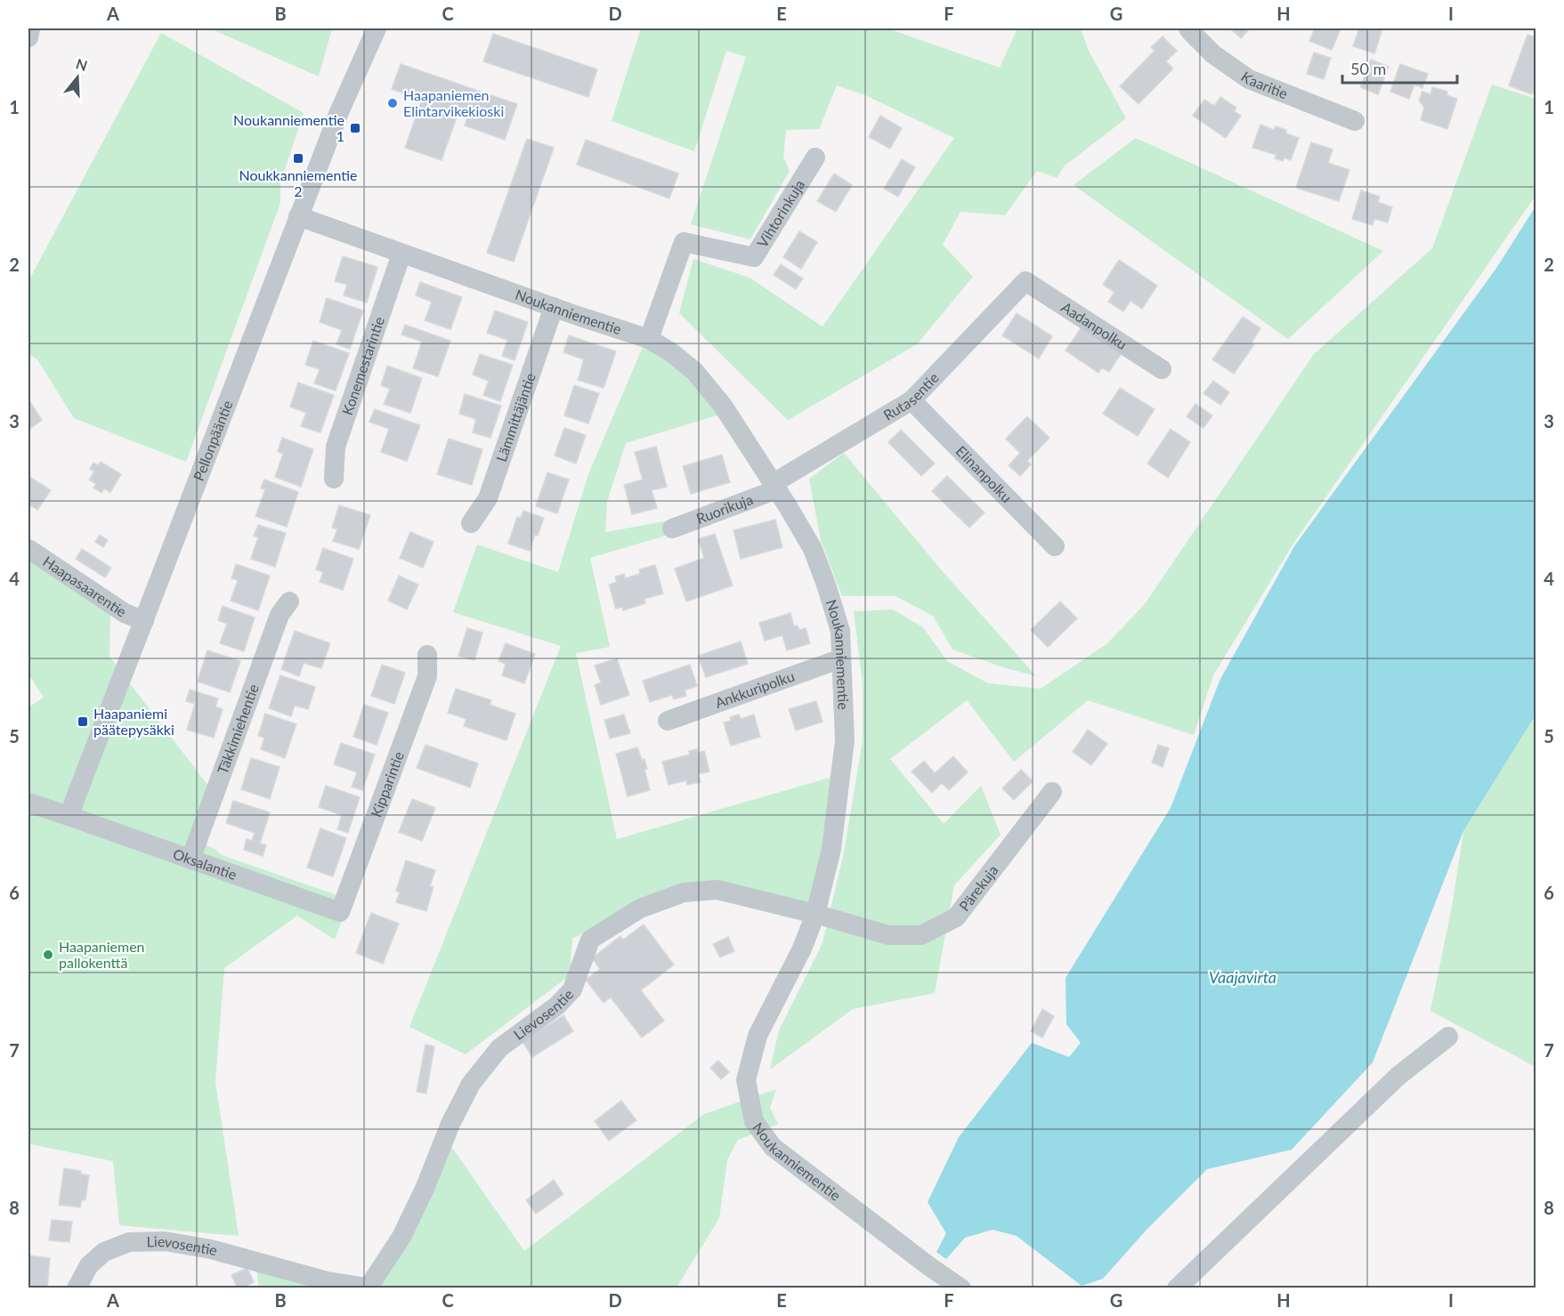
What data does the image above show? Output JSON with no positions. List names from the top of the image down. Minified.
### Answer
{"streets":{"street":["Kaaritie","Vihtorinkuja","Noukanniementie","Aadanpolku","Konemestarintie","Rutasentie","Lämmittäjäntie","Pellonpääntie","Elinanpolku","Ruorikuja","Haapasaarentie","Ankkuripolku","Täkkimiehentie","Kipparintie","Oksalantie","Pärekuja","Lievosentie"]},"crossings":[["Vihtorinkuja","Noukanniementie"],["Noukanniementie","Konemestarintie"],["Noukanniementie","Rutasentie"],["Noukanniementie","Lämmittäjäntie"],["Noukanniementie","Pellonpääntie"],["Noukanniementie","Ruorikuja"],["Noukanniementie","Ankkuripolku"],["Noukanniementie","Pärekuja"],["Noukanniementie","Lievosentie"],["Aadanpolku","Rutasentie"],["Rutasentie","Elinanpolku"],["Rutasentie","Ruorikuja"],["Pellonpääntie","Haapasaarentie"],["Pellonpääntie","Oksalantie"],["Täkkimiehentie","Oksalantie"],["Kipparintie","Oksalantie"],["Pärekuja","Lievosentie"]],"water":["Vaajavirta"],"places":{"other":["Haapaniemen Elintarvikekioski","Haapaniemen pallokenttä"],"transit":["Noukanniementie 1","Noukkanniementie 2","Haapaniemi päätepysäkki"]},"scale_bar":"50 m","north":"top","grid":{"columns":["A","B","C","D","E","F","G","H","I"],"rows":["1","2","3","4","5","6","7","8"]}}
